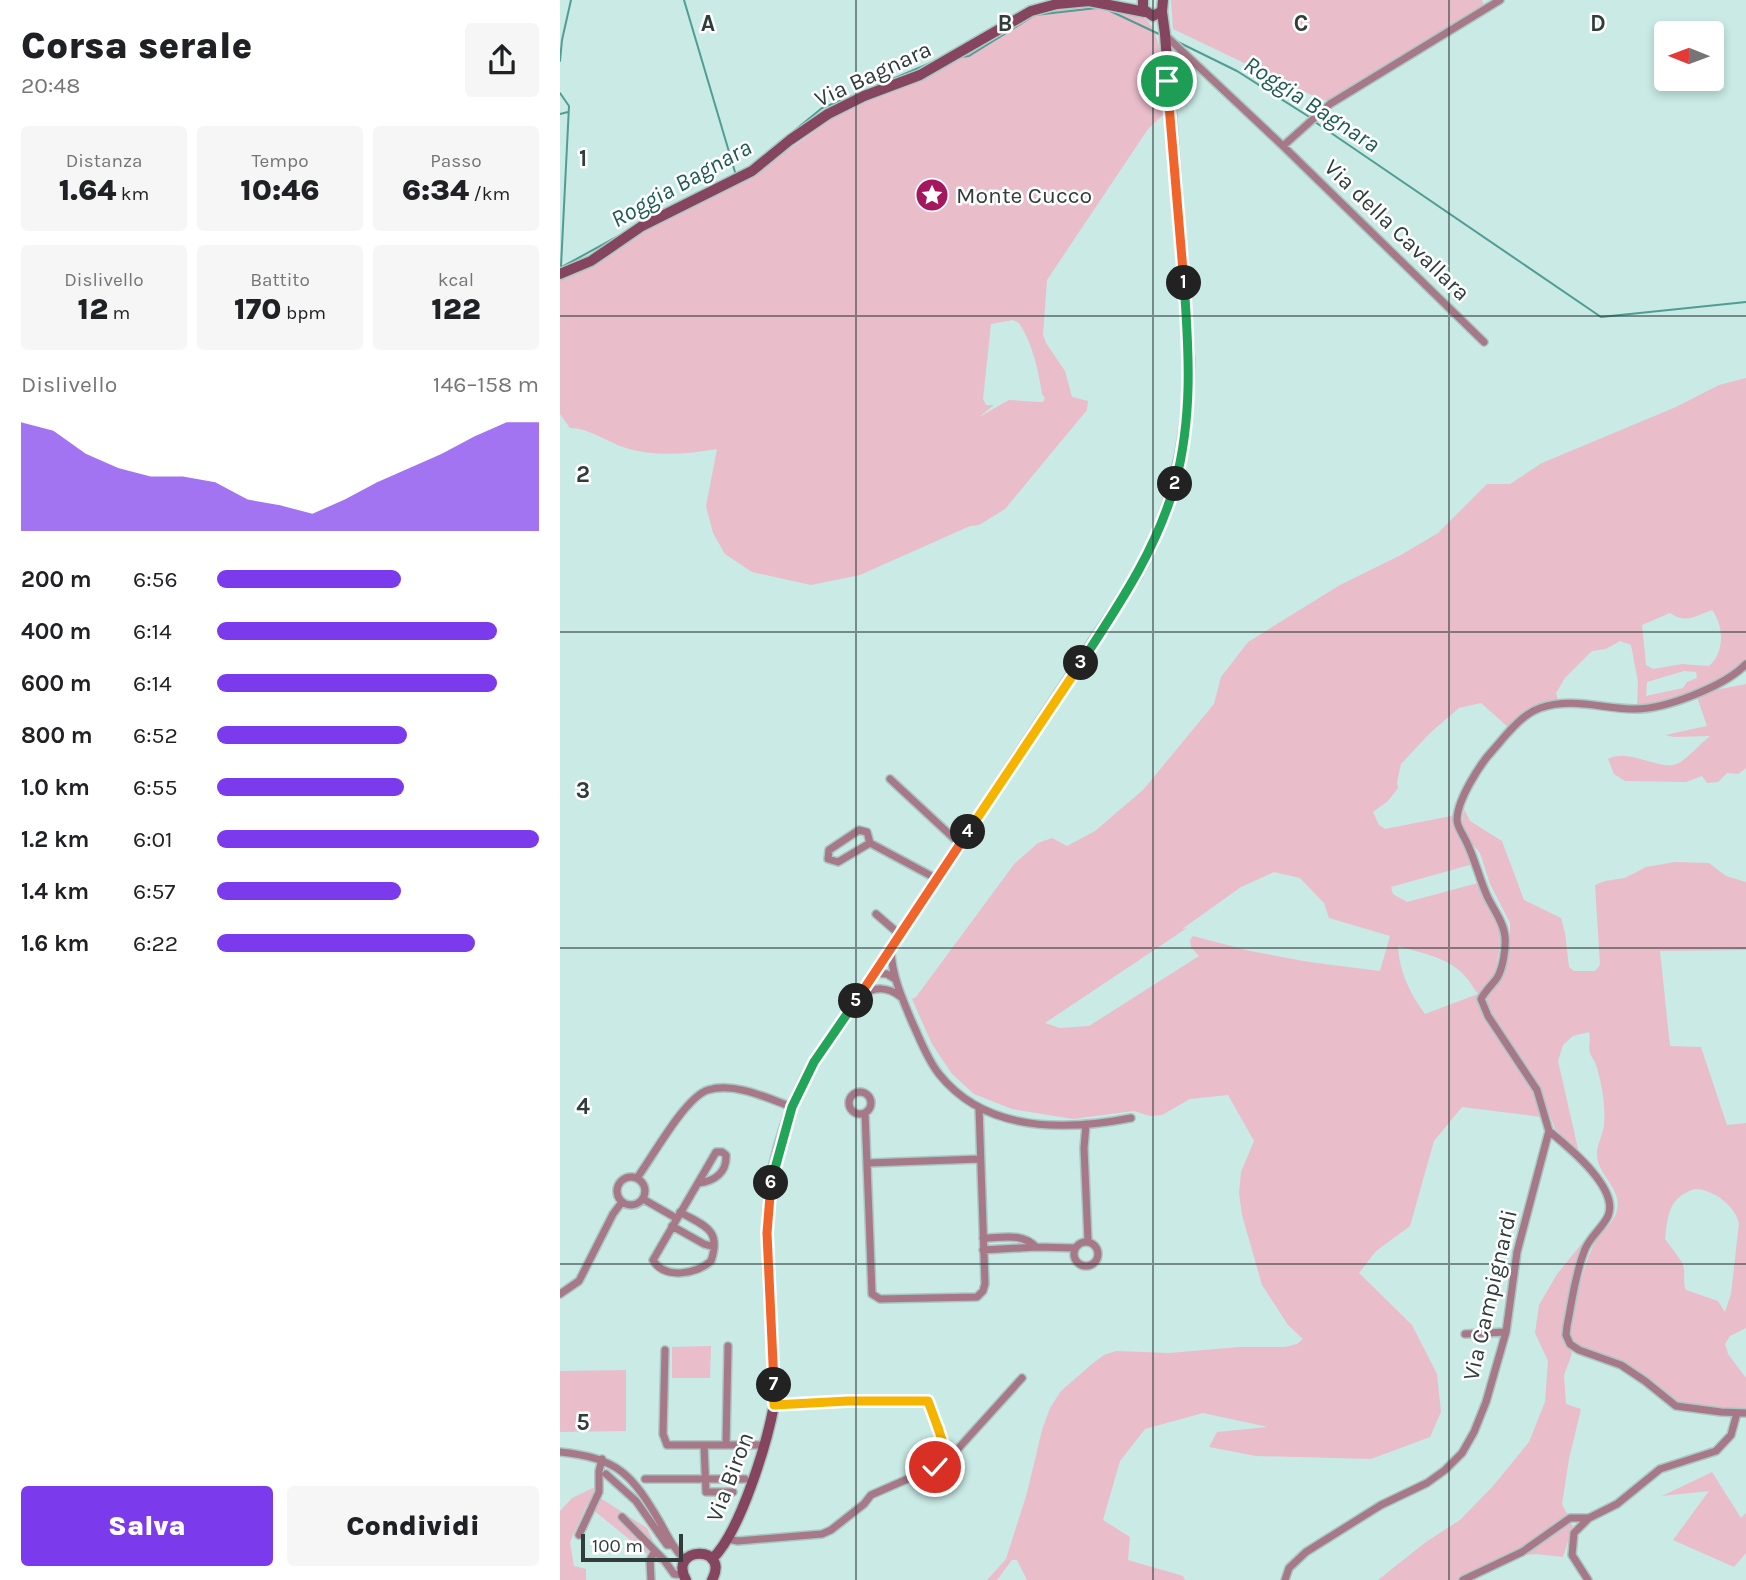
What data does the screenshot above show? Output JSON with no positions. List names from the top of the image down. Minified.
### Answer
{"streets":{"street":["Via Bagnara","Via della Cavallara","Via Campignardi","Via Biron"]},"crossings":[["Via Bagnara","Via Biron"],["Via della Cavallara","Via Biron"]],"water":["Roggia Bagnara"],"places":{"place":["Monte Cucco"]},"scale_bar":"100 m","north":"left","page":{"heading":["Corsa serale","20:48"],"stats":[["Distanza","1.64 km"],["Tempo","10:46"],["Passo","6:34 /km"],["Dislivello","12 m"],["Battito","170 bpm"],["kcal","122"]],"pins":["1","2","3","4","5","6","7"],"chart":["Dislivello","146–158 m"],"list":[{"name":"200 m","note":"6:56"},{"name":"400 m","note":"6:14"},{"name":"600 m","note":"6:14"},{"name":"800 m","note":"6:52"},{"name":"1.0 km","note":"6:55"},{"name":"1.2 km","note":"6:01"},{"name":"1.4 km","note":"6:57"},{"name":"1.6 km","note":"6:22"}],"buttons":["Salva","Condividi"],"scale":"100 m"},"grid":{"columns":["A","B","C","D"],"rows":["1","2","3","4","5"]}}
